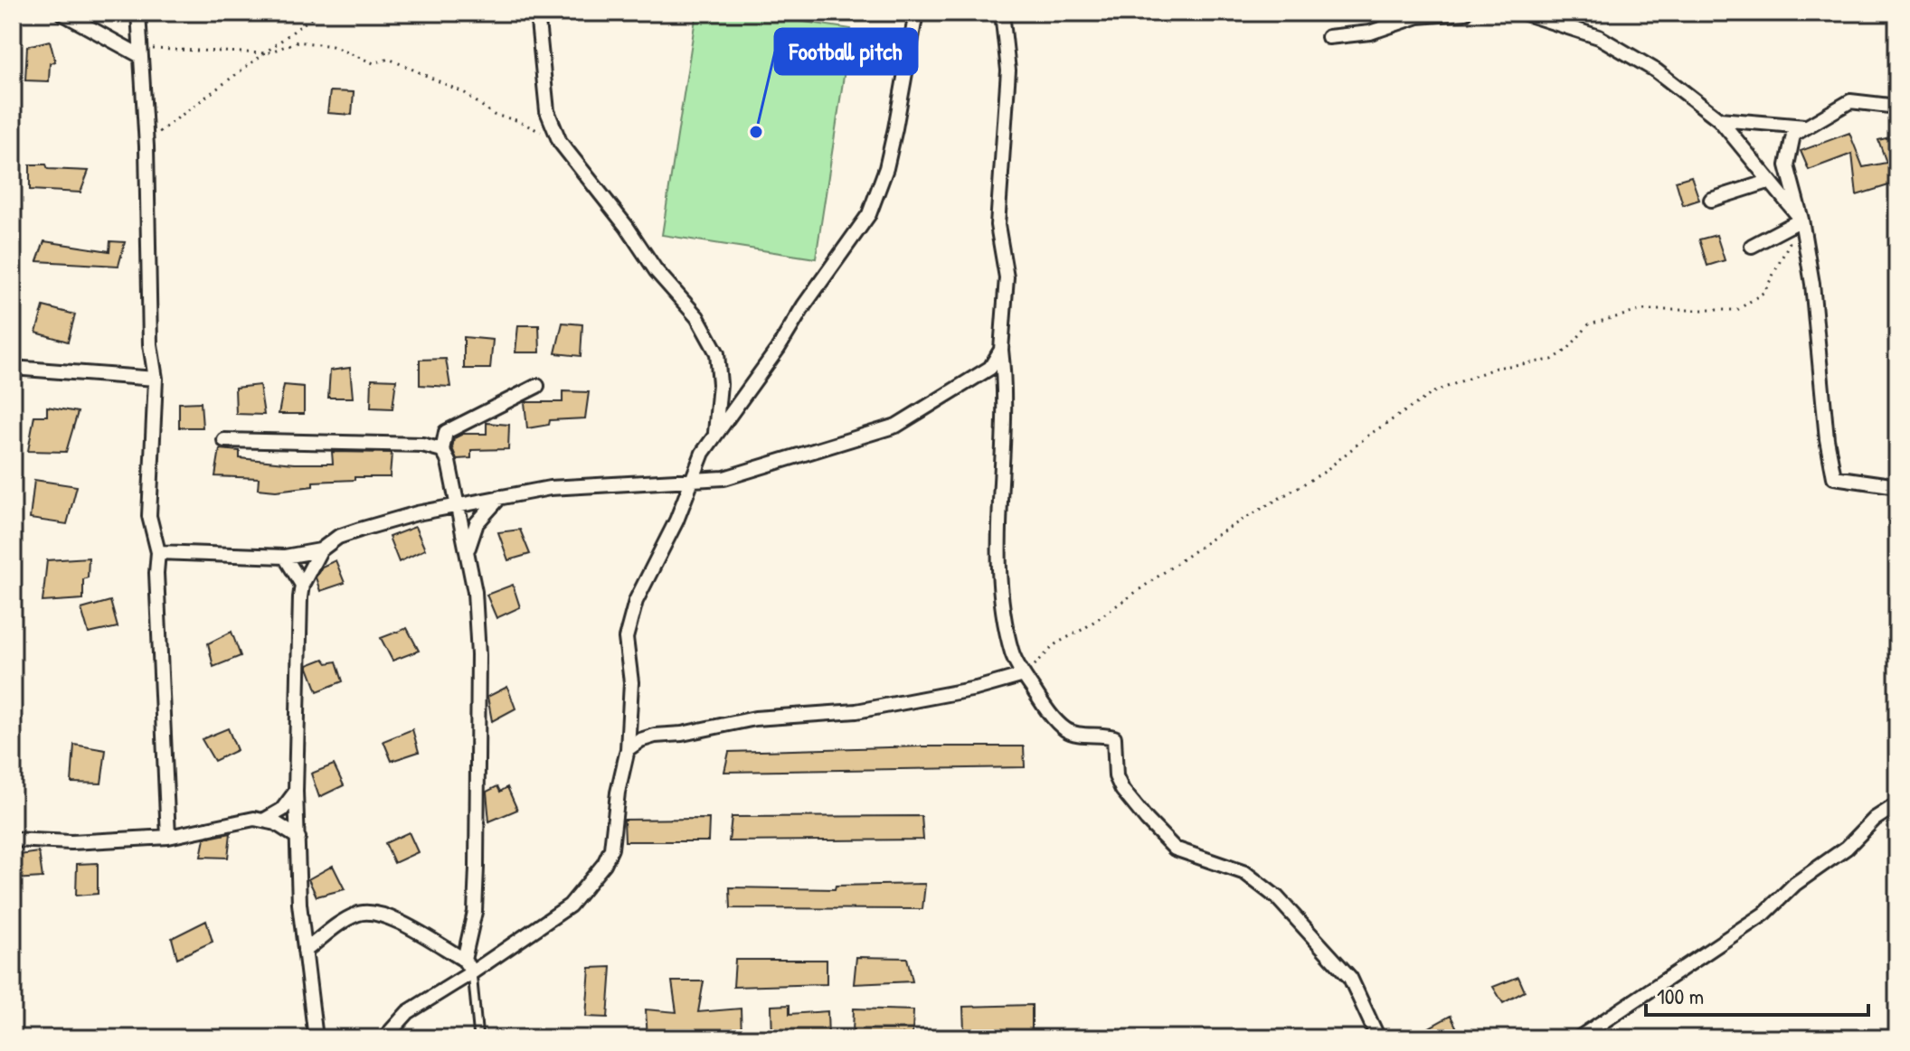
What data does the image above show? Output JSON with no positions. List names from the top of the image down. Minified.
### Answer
{"places":["Football pitch"],"scale_bar":"100 m"}
